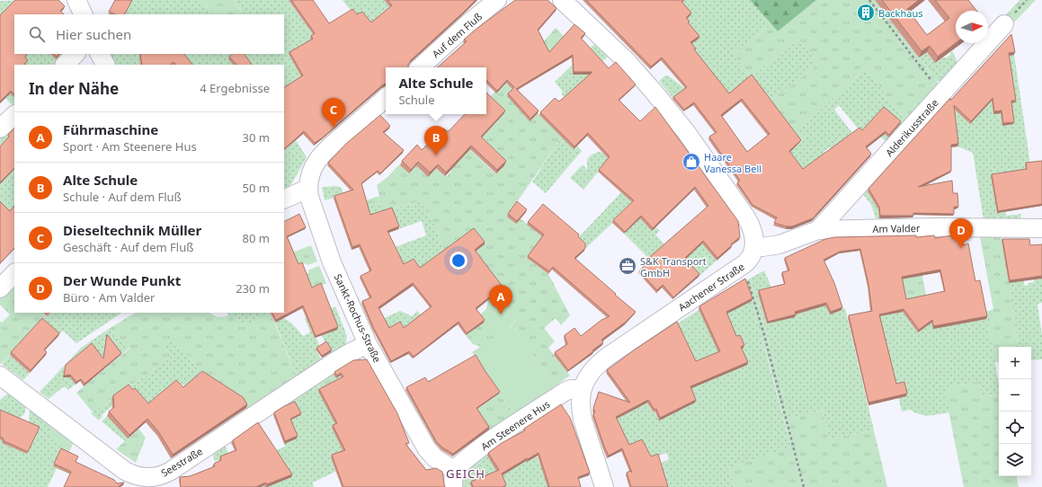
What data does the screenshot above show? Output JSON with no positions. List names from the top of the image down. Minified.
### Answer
{"streets":{"street":["Auf dem Fluß","Alderikusstraße","Am Valder","Aachener Straße","Sankt-Rochus-Straße","Am Steenere Hus","Seestraße"]},"crossings":[["Alderikusstraße","Am Valder"],["Am Valder","Aachener Straße"],["Aachener Straße","Am Steenere Hus"],["Sankt-Rochus-Straße","Am Steenere Hus"],["Sankt-Rochus-Straße","Seestraße"]],"districts":["GEICH"],"places":{"building":["Backhaus"],"shop":["Haare Vanessa Bell"],"office":["S&K Transport GmbH"]},"north":"right","page":{"search":"Hier suchen","heading":["In der Nähe","4 Ergebnisse"],"popup":["Alte Schule","Schule"],"pins":["C","B","D","A"],"list":[{"mark":"A","name":"Führmaschine","note":"Sport · Am Steenere Hus","value":"30 m"},{"mark":"B","name":"Alte Schule","note":"Schule · Auf dem Fluß","value":"50 m"},{"mark":"C","name":"Dieseltechnik Müller","note":"Geschäft · Auf dem Fluß","value":"80 m"},{"mark":"D","name":"Der Wunde Punkt","note":"Büro · Am Valder","value":"230 m"}],"map_buttons":["+","−"]}}
